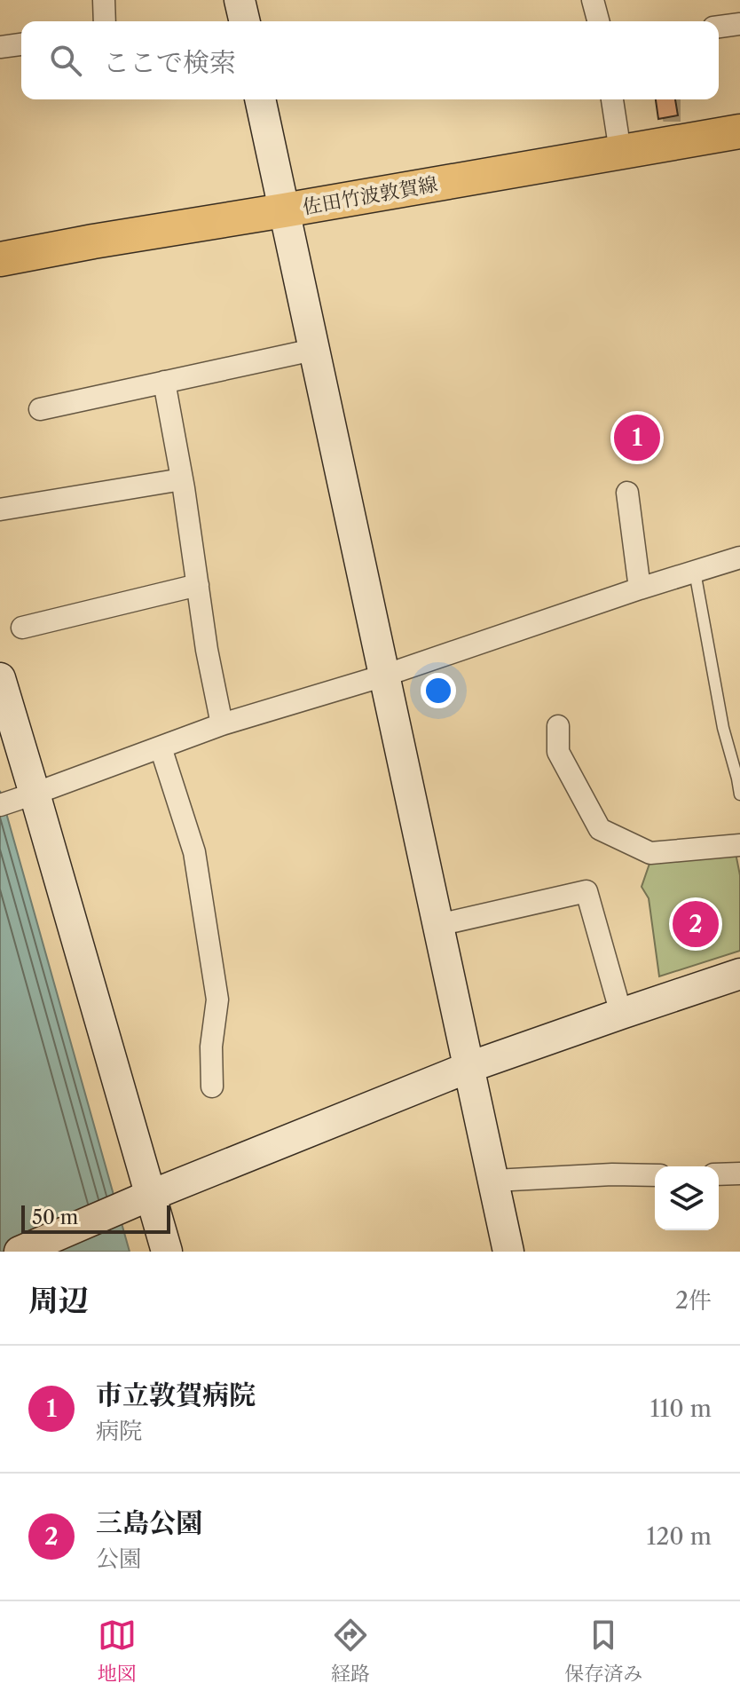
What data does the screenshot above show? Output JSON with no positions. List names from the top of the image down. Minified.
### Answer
{"streets":{"main road":["佐田竹波敦賀線"]},"scale_bar":"50 m","page":{"search":"ここで検索","pins":["1","2"],"scale":"50 m","heading":["周辺","2件"],"list":[{"mark":"1","name":"市立敦賀病院","note":"病院","value":"110 m"},{"mark":"2","name":"三島公園","note":"公園","value":"120 m"}],"nav":["地図","経路","保存済み"]}}
